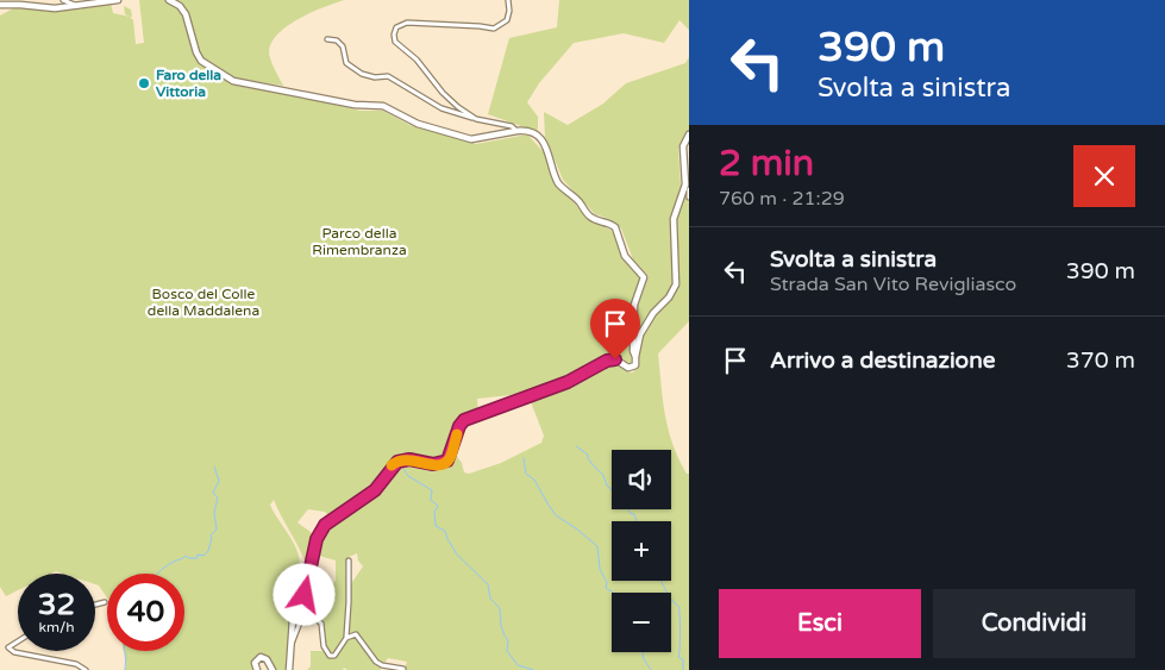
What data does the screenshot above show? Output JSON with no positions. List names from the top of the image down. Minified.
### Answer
{"parks":["Parco della Rimembranza","Bosco del Colle della Maddalena"],"places":["Faro della Vittoria"],"page":{"turn":["390 m","Svolta a sinistra"],"heading":["2 min","760 m · 21:29"],"list":[{"name":"Svolta a sinistra","note":"Strada San Vito Revigliasco","value":"390 m"},{"name":"Arrivo a destinazione","value":"370 m"}],"map_buttons":["+","−"],"speed":"32 km/h","limit":"40","buttons":["Esci","Condividi"]}}
